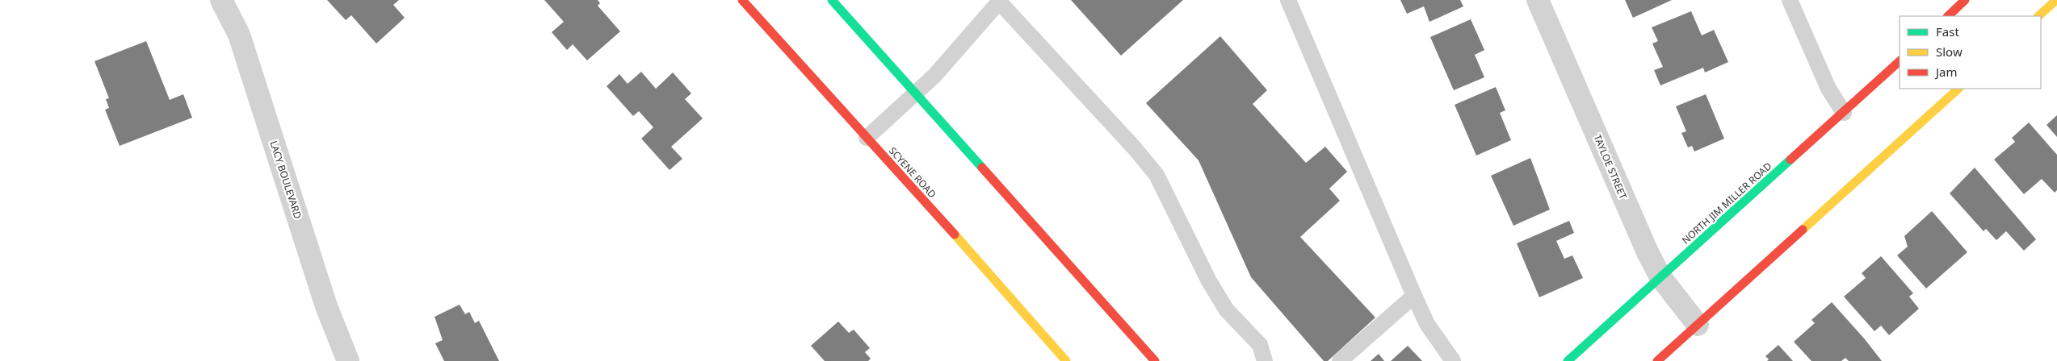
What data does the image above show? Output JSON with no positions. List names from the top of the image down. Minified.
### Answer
{"streets":{"main road":["SCYENE ROAD","NORTH JIM MILLER ROAD"],"street":["TAYLOE STREET","LACY BOULEVARD"]},"crossings":[["TAYLOE STREET","NORTH JIM MILLER ROAD"]],"legend":["Fast","Slow","Jam"]}
